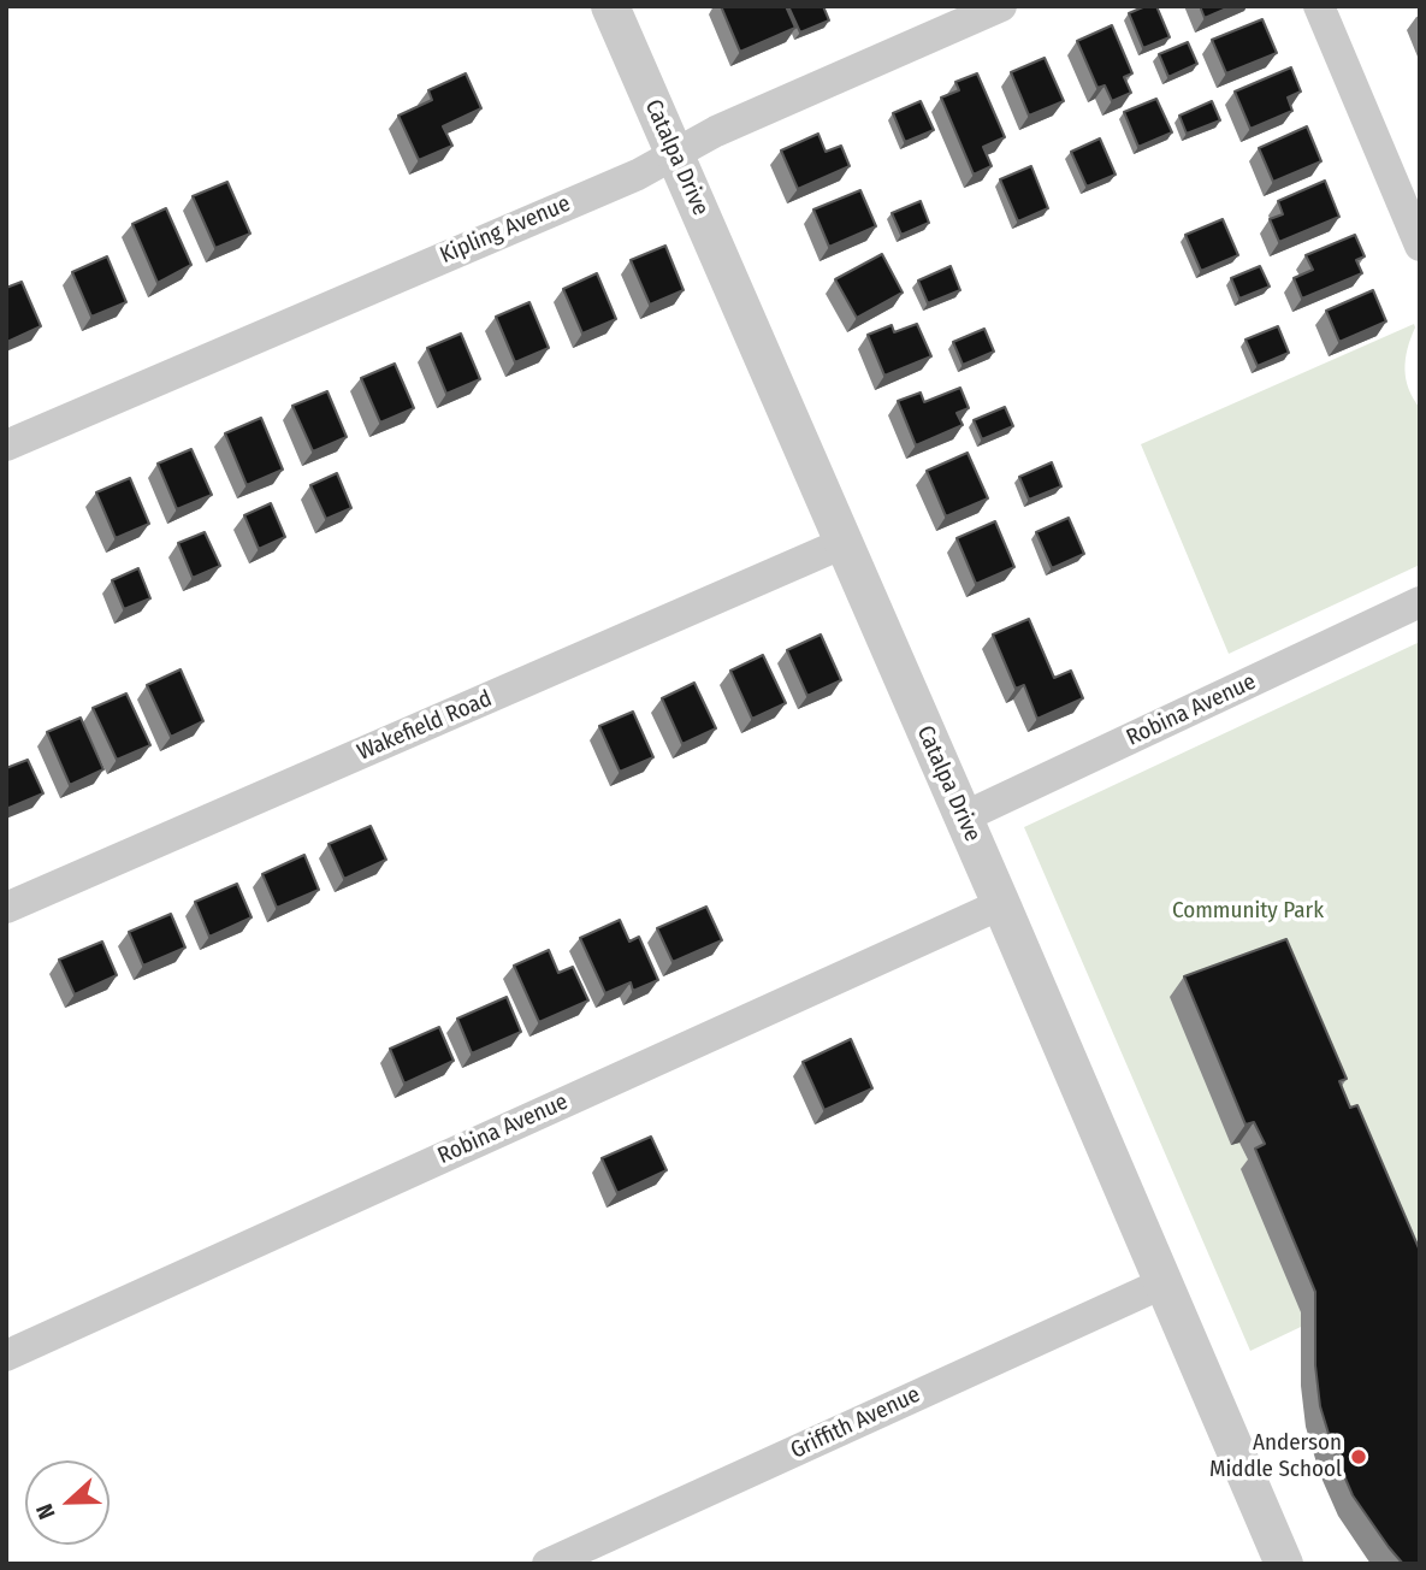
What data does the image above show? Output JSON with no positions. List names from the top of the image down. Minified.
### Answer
{"streets":{"street":["Catalpa Drive","Kipling Avenue","Robina Avenue","Wakefield Road","Griffith Avenue"]},"crossings":[["Catalpa Drive","Kipling Avenue"],["Catalpa Drive","Robina Avenue"],["Catalpa Drive","Wakefield Road"],["Catalpa Drive","Griffith Avenue"]],"parks":["Community Park"],"places":["Anderson Middle School"],"north":"left"}
